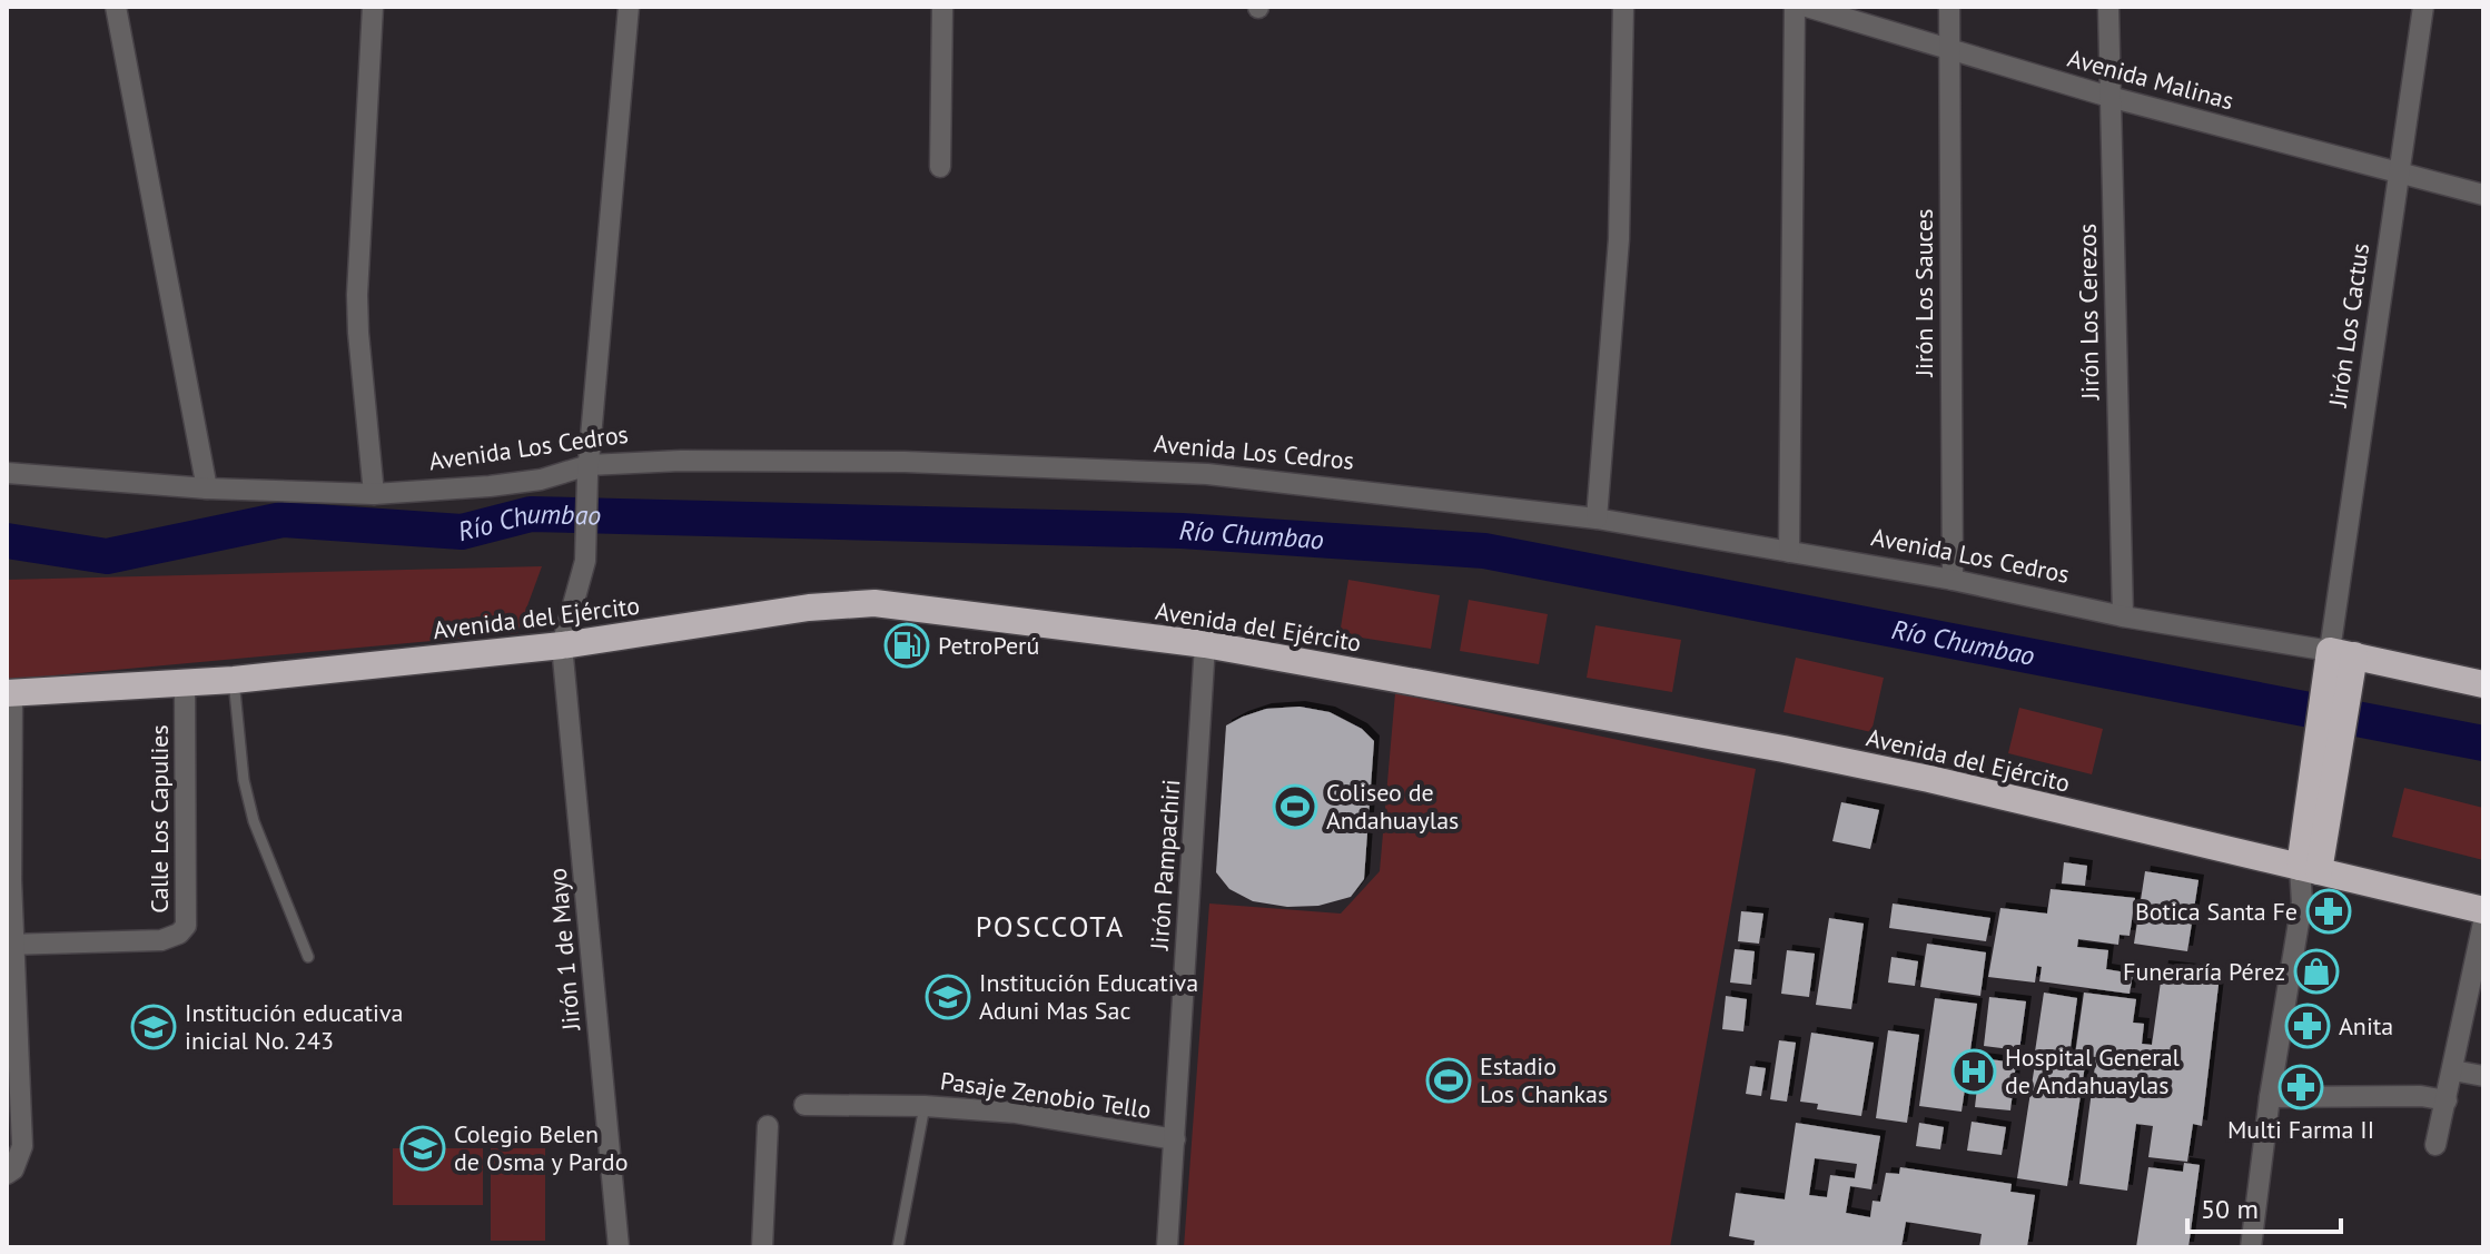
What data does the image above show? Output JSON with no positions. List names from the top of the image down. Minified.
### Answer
{"streets":{"highway":["Avenida Los Cedros","Avenida del Ejército"],"street":["Avenida Malinas","Jirón Los Sauces","Jirón Los Cerezos","Jirón Los Cactus","Calle Los Capulies","Jirón Pampachiri","Jirón 1 de Mayo","Pasaje Zenobio Tello"]},"crossings":[["Avenida Malinas","Jirón Los Sauces"],["Avenida Malinas","Jirón Los Cerezos"],["Avenida Malinas","Jirón Los Cactus"],["Jirón Los Sauces","Avenida Los Cedros"],["Jirón Los Cerezos","Avenida Los Cedros"],["Jirón Los Cactus","Avenida Los Cedros"],["Avenida del Ejército","Calle Los Capulies"],["Avenida del Ejército","Jirón Pampachiri"],["Avenida del Ejército","Jirón 1 de Mayo"],["Jirón Pampachiri","Pasaje Zenobio Tello"]],"districts":["POSCCOTA"],"water":["Río Chumbao"],"places":{"fuel station":["PetroPerú"],"sports":["Coliseo de Andahuaylas","Estadio Los Chankas"],"pharmacy":["Botica Santa Fe","Anita","Multi Farma II"],"shop":["Funeraría Pérez"],"school or university":["Institución Educativa Aduni Mas Sac","Institución educativa inicial No. 243","Colegio Belen de Osma y Pardo"],"hospital":["Hospital General de Andahuaylas"]},"scale_bar":"50 m"}
